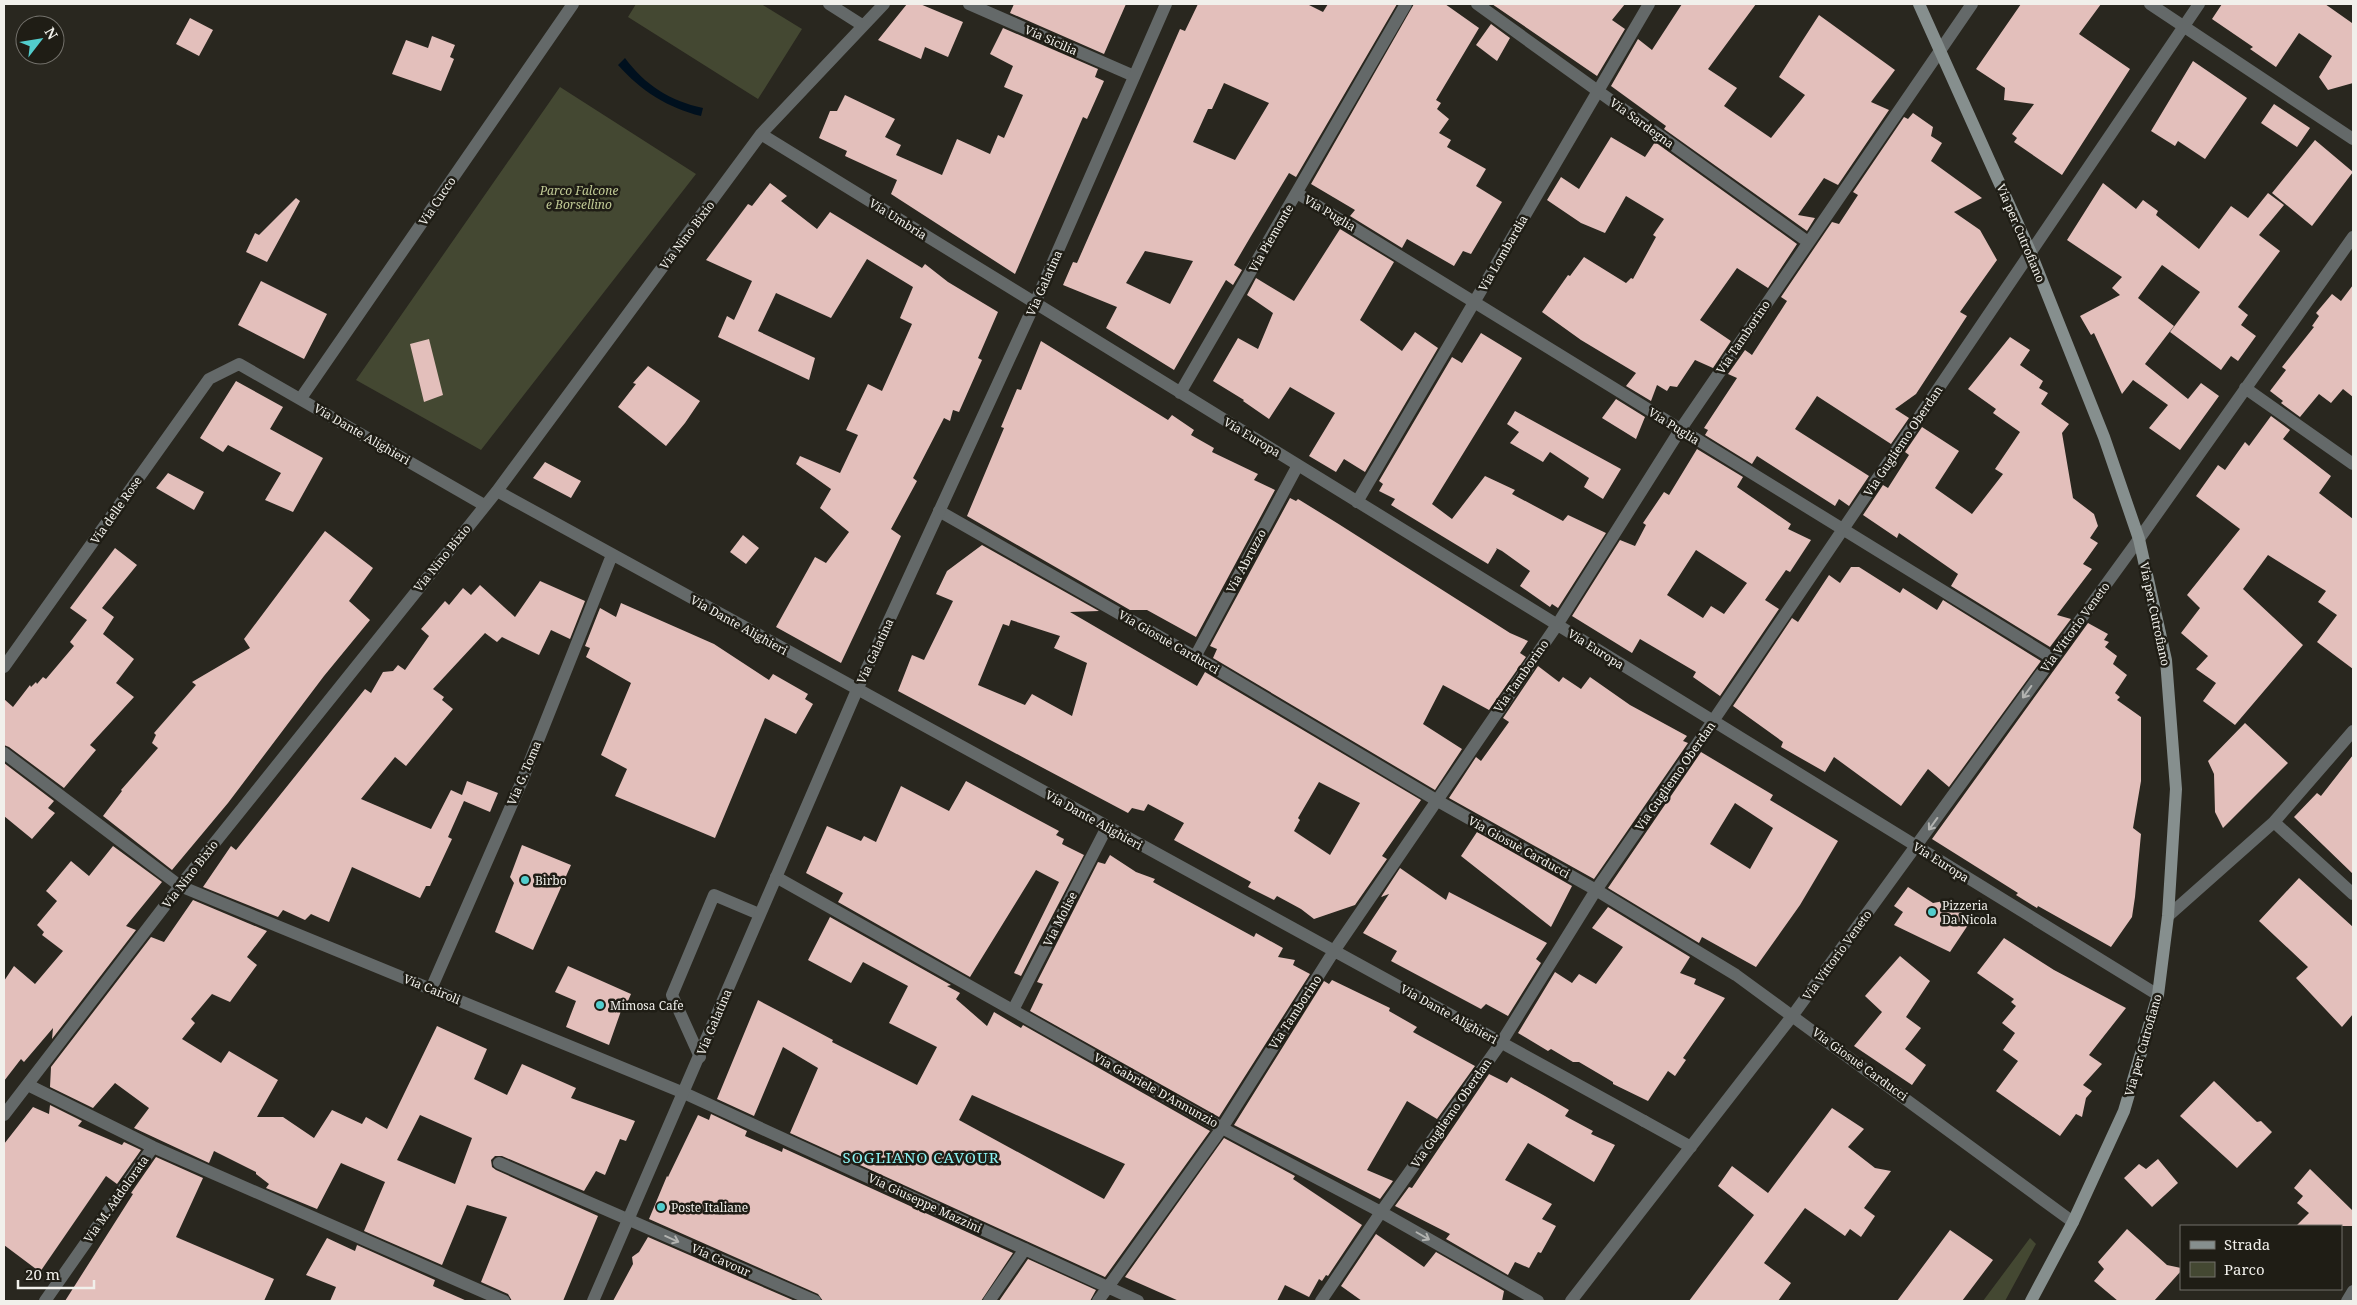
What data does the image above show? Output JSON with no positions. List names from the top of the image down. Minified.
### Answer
{"streets":{"main road":["Via per Cutrofiano"],"street":["Via Sicilia","Via Sardegna","Via Cucco","Via Puglia","Via Umbria","Via Nino Bixio","Via Piemonte","Via Lombardia","Via Galatina","Via Tamborino","Via Dante Alighieri","Via Europa","Via Gugliemo Oberdan","Via delle Rose","Via Abruzzo","Via Vittorio Veneto","Via Giosuè Carducci","Via G. Toma","Via Molise","Via Cairoli","Via Gabriele D'Annunzio","Via M. Addolorata","Via Giuseppe Mazzini","Via Cavour"]},"crossings":[["Via Sicilia","Via Galatina"],["Via Sardegna","Via Lombardia"],["Via Sardegna","Via Tamborino"],["Via Cucco","Via Dante Alighieri"],["Via Puglia","Via Piemonte"],["Via Puglia","Via Lombardia"],["Via Puglia","Via Tamborino"],["Via Puglia","Via Gugliemo Oberdan"],["Via Puglia","Via Vittorio Veneto"],["Via Umbria","Via Nino Bixio"],["Via Umbria","Via Galatina"],["Via Umbria","Via Europa"],["Via per Cutrofiano","Via Tamborino"],["Via per Cutrofiano","Via Europa"],["Via per Cutrofiano","Via Gugliemo Oberdan"],["Via per Cutrofiano","Via Vittorio Veneto"],["Via per Cutrofiano","Via Giosuè Carducci"],["Via Nino Bixio","Via Dante Alighieri"],["Via Nino Bixio","Via Cairoli"],["Via Piemonte","Via Europa"],["Via Lombardia","Via Europa"],["Via Galatina","Via Dante Alighieri"],["Via Galatina","Via Europa"],["Via Galatina","Via Giosuè Carducci"],["Via Galatina","Via Cairoli"],["Via Galatina","Via Gabriele D'Annunzio"],["Via Galatina","Via Giuseppe Mazzini"],["Via Galatina","Via Cavour"],["Via Tamborino","Via Dante Alighieri"],["Via Tamborino","Via Europa"],["Via Tamborino","Via Giosuè Carducci"],["Via Tamborino","Via Gabriele D'Annunzio"],["Via Tamborino","Via Giuseppe Mazzini"],["Via Dante Alighieri","Via Gugliemo Oberdan"],["Via Dante Alighieri","Via delle Rose"],["Via Dante Alighieri","Via Vittorio Veneto"],["Via Dante Alighieri","Via G. Toma"],["Via Dante Alighieri","Via Molise"],["Via Europa","Via Gugliemo Oberdan"],["Via Europa","Via Abruzzo"],["Via Europa","Via Vittorio Veneto"],["Via Gugliemo Oberdan","Via Giosuè Carducci"],["Via Gugliemo Oberdan","Via Gabriele D'Annunzio"],["Via Abruzzo","Via Giosuè Carducci"],["Via Vittorio Veneto","Via Giosuè Carducci"],["Via G. Toma","Via Cairoli"],["Via Molise","Via Gabriele D'Annunzio"],["Via Cairoli","Via Giuseppe Mazzini"]],"one_way":["Via Cavour"],"districts":["SOGLIANO CAVOUR"],"parks":["Parco Falcone e Borsellino"],"places":["Birbo","Pizzeria Da Nicola","Mimosa Cafe","Poste Italiane"],"legend":["Strada","Parco"],"scale_bar":"20 m","north":"top right"}
